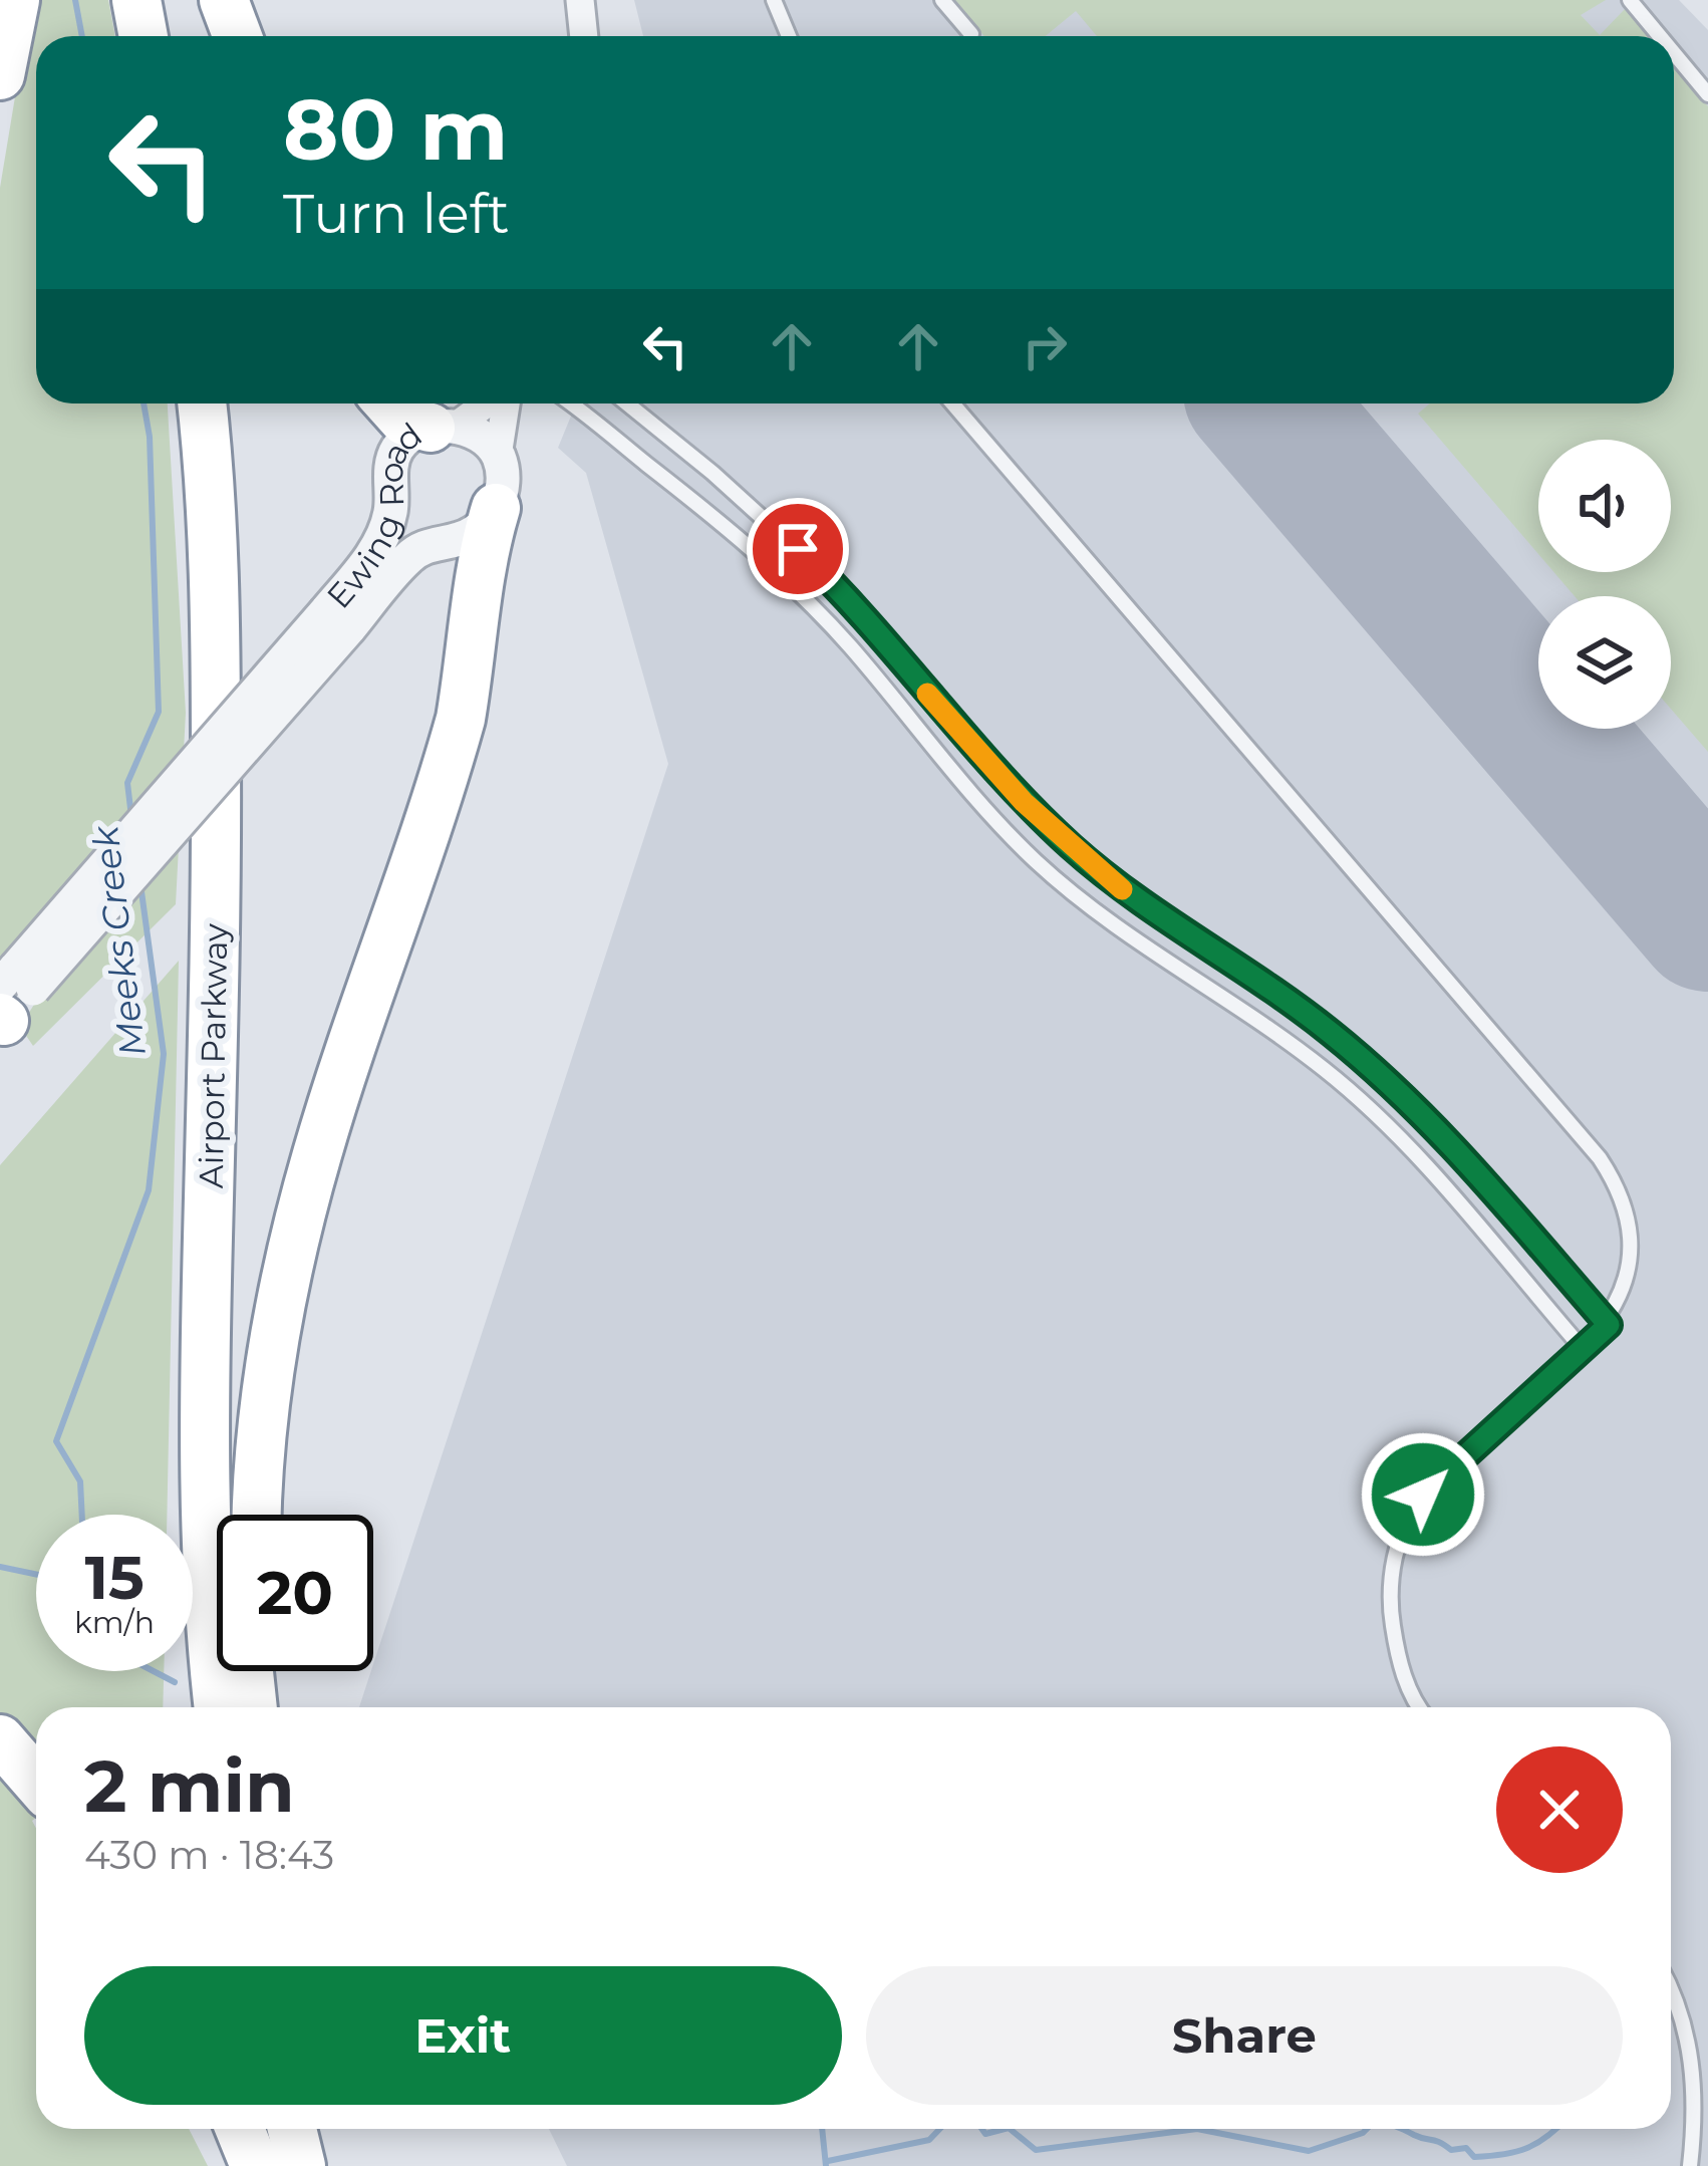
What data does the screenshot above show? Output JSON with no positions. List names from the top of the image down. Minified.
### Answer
{"streets":{"highway":["Airport Parkway"],"street":["Ewing Road"]},"water":["Meeks Creek"],"page":{"turn":["80 m","Turn left"],"speed":"15 km/h","limit":"20","heading":["2 min","430 m · 18:43"],"buttons":["Exit","Share"]}}
